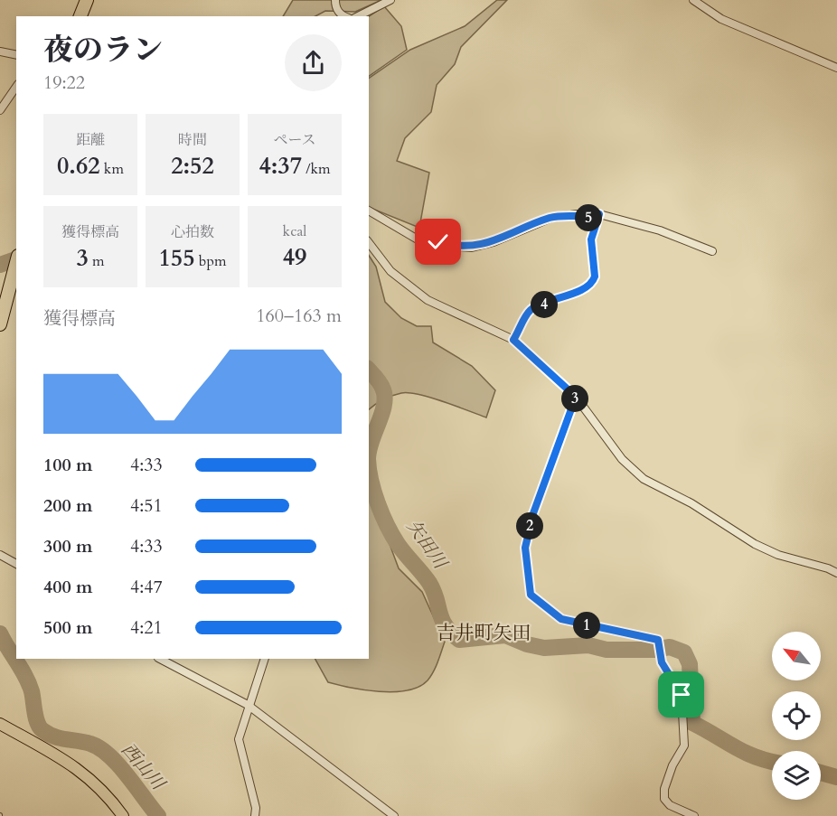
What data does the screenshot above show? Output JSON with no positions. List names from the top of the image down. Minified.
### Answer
{"districts":["吉井町矢田"],"water":["矢田川","西山川"],"north":"top left","page":{"heading":["夜のラン","19:22"],"stats":[["距離","0.62 km"],["時間","2:52"],["ペース","4:37 /km"],["獲得標高","3 m"],["心拍数","155 bpm"],["kcal","49"]],"pins":["5","4","3","2","1"],"chart":["獲得標高","160–163 m"],"list":[{"name":"100 m","note":"4:33"},{"name":"200 m","note":"4:51"},{"name":"300 m","note":"4:33"},{"name":"400 m","note":"4:47"},{"name":"500 m","note":"4:21"}]}}
